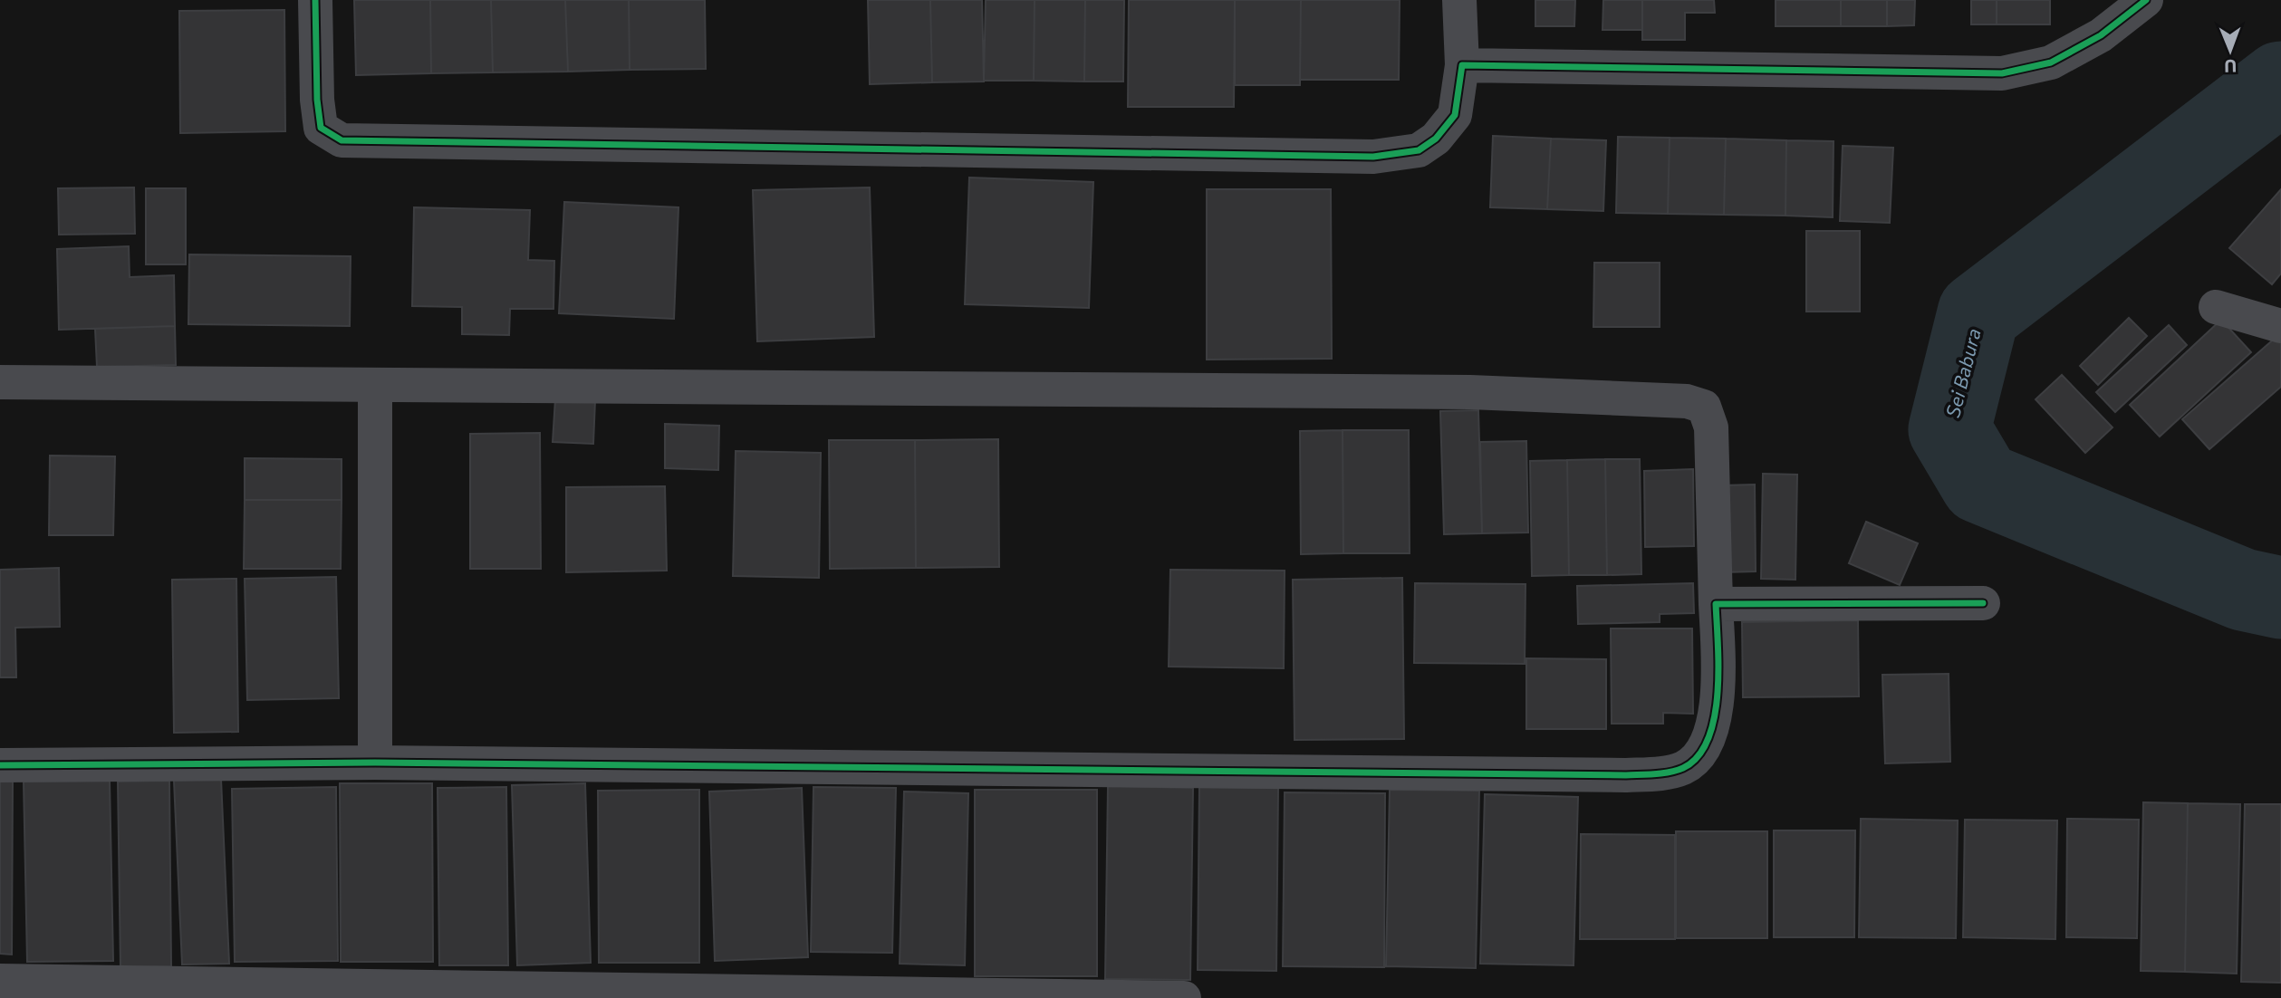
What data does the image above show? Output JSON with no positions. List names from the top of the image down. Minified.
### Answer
{"water":["Sei Babura"],"north":"bottom"}
